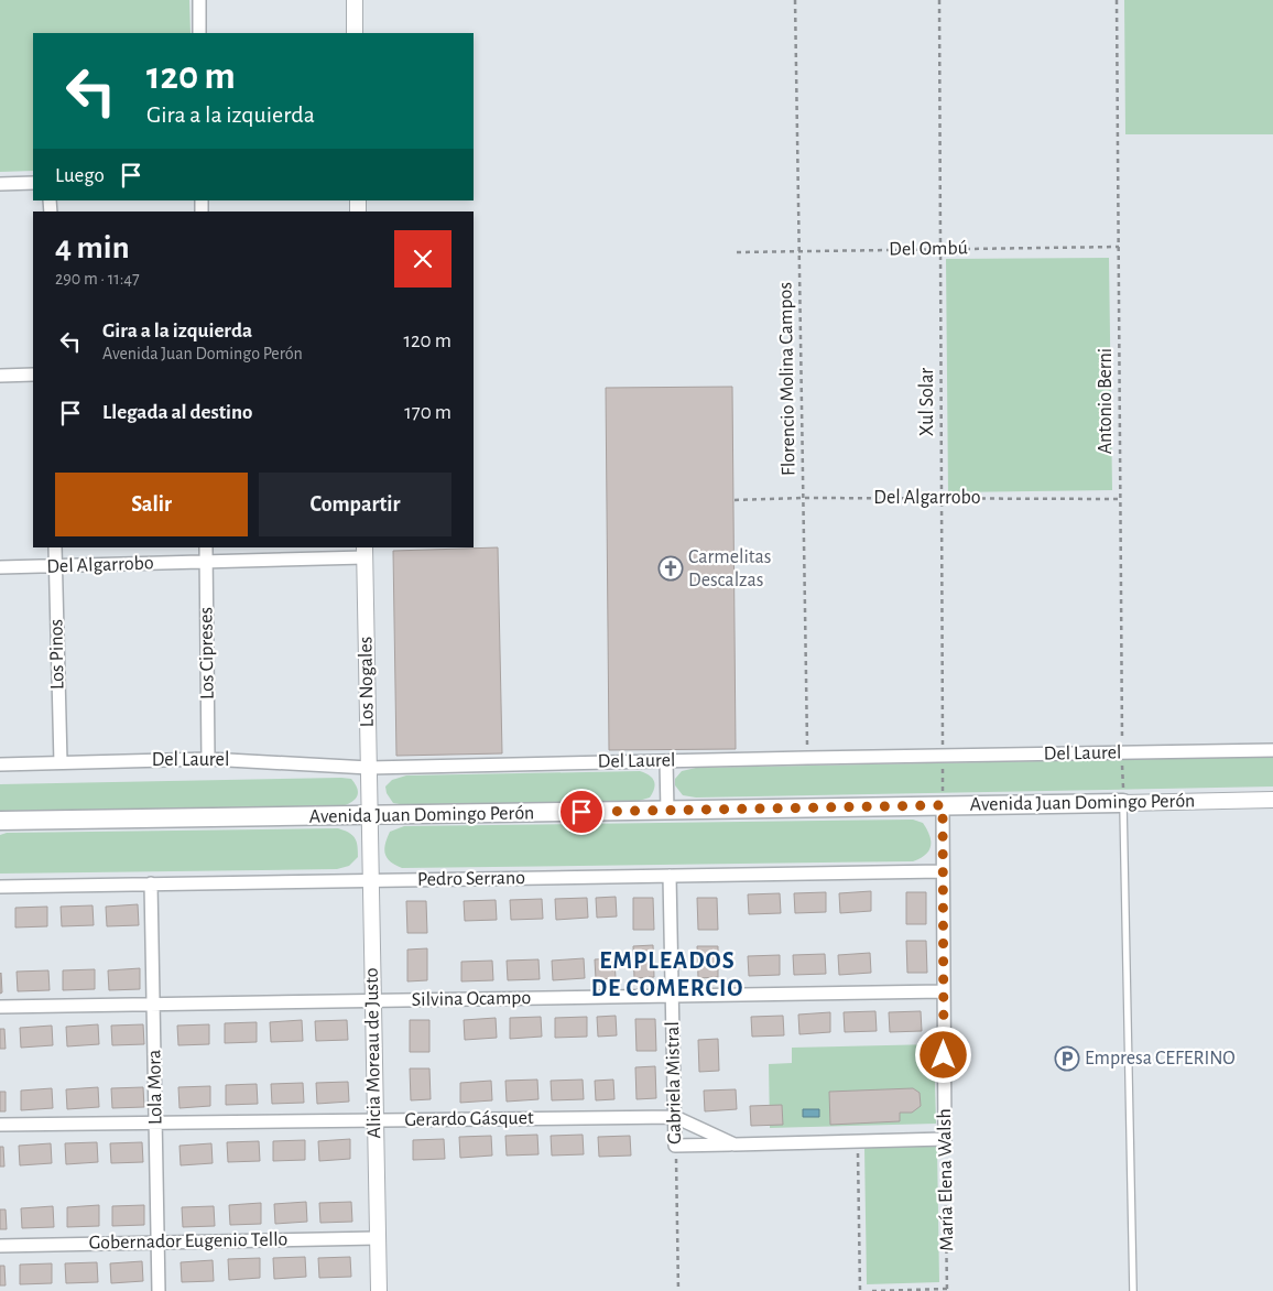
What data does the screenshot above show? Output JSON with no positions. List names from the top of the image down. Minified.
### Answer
{"streets":{"main road":["Avenida Juan Domingo Perón"],"street":["Del Algarrobo","Los Cipreses","Los Pinos","Los Nogales","Del Laurel","Pedro Serrano","Silvina Ocampo","Alicia Moreau de Justo","Gabriela Mistral","Lola Mora","Gerardo Gásquet","María Elena Walsh","Gobernador Eugenio Tello"],"path":["Del Ombú","Florencio Molina Campos","Antonio Berni","Xul Solar"]},"crossings":[["Del Ombú","Florencio Molina Campos"],["Del Ombú","Antonio Berni"],["Del Ombú","Xul Solar"],["Florencio Molina Campos","Del Algarrobo"],["Florencio Molina Campos","Del Laurel"],["Antonio Berni","Del Algarrobo"],["Antonio Berni","Del Laurel"],["Antonio Berni","Avenida Juan Domingo Perón"],["Xul Solar","Del Algarrobo"],["Xul Solar","Del Laurel"],["Xul Solar","Avenida Juan Domingo Perón"],["Xul Solar","María Elena Walsh"],["Del Algarrobo","Los Cipreses"],["Del Algarrobo","Los Pinos"],["Del Algarrobo","Los Nogales"],["Los Cipreses","Del Laurel"],["Los Pinos","Del Laurel"],["Los Nogales","Del Laurel"],["Los Nogales","Avenida Juan Domingo Perón"],["Los Nogales","Alicia Moreau de Justo"],["Avenida Juan Domingo Perón","Alicia Moreau de Justo"],["Avenida Juan Domingo Perón","María Elena Walsh"],["Pedro Serrano","Alicia Moreau de Justo"],["Pedro Serrano","Gabriela Mistral"],["Pedro Serrano","Lola Mora"],["Pedro Serrano","María Elena Walsh"],["Silvina Ocampo","Alicia Moreau de Justo"],["Silvina Ocampo","Gabriela Mistral"],["Silvina Ocampo","Lola Mora"],["Silvina Ocampo","María Elena Walsh"],["Alicia Moreau de Justo","Gerardo Gásquet"],["Alicia Moreau de Justo","Gobernador Eugenio Tello"],["Gabriela Mistral","Gerardo Gásquet"],["Lola Mora","Gerardo Gásquet"],["Lola Mora","Gobernador Eugenio Tello"],["Gerardo Gásquet","María Elena Walsh"]],"districts":["EMPLEADOS DE COMERCIO"],"places":{"church":["Carmelitas Descalzas"],"parking":["Empresa CEFERINO"]},"page":{"turn":["120 m","Gira a la izquierda"],"then":"Luego","heading":["4 min","290 m · 11:47"],"list":[{"name":"Gira a la izquierda","note":"Avenida Juan Domingo Perón","value":"120 m"},{"name":"Llegada al destino","value":"170 m"}],"buttons":["Salir","Compartir"]}}
